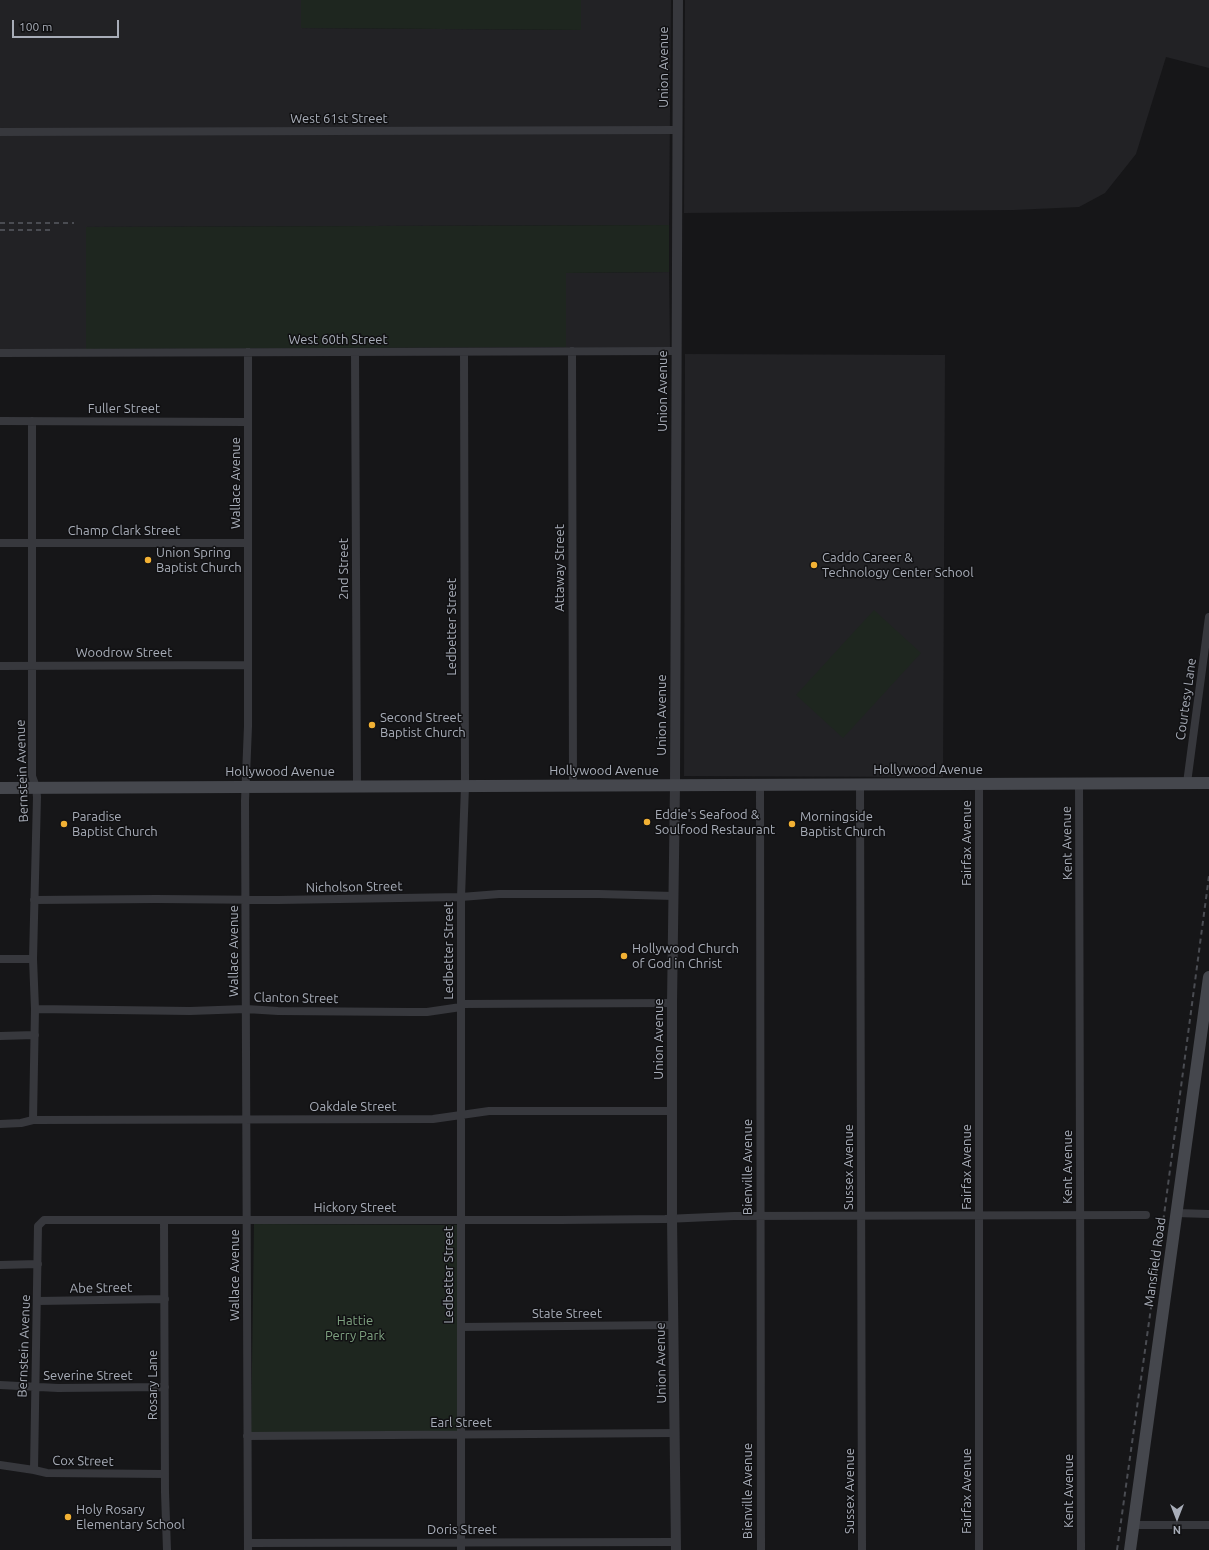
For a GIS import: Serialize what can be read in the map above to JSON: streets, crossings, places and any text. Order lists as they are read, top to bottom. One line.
{"streets":{"main road":["Hollywood Avenue","Mansfield Road"],"street":["Union Avenue","West 61st Street","West 60th Street","Fuller Street","Wallace Avenue","Champ Clark Street","Attaway Street","2nd Street","Ledbetter Street","Woodrow Street","Courtesy Lane","Bernstein Avenue","Fairfax Avenue","Kent Avenue","Nicholson Street","Clanton Street","Oakdale Street","Bienville Avenue","Sussex Avenue","Hickory Street","Abe Street","State Street","Severine Street","Rosary Lane","Earl Street","Cox Street","Doris Street"]},"crossings":[["Union Avenue","West 61st Street"],["Union Avenue","West 60th Street"],["Union Avenue","Hollywood Avenue"],["Union Avenue","Nicholson Street"],["Union Avenue","Clanton Street"],["Union Avenue","Oakdale Street"],["Union Avenue","Hickory Street"],["Union Avenue","State Street"],["Union Avenue","Earl Street"],["Union Avenue","Doris Street"],["West 60th Street","Wallace Avenue"],["West 60th Street","Attaway Street"],["West 60th Street","2nd Street"],["West 60th Street","Ledbetter Street"],["Fuller Street","Wallace Avenue"],["Fuller Street","Bernstein Avenue"],["Wallace Avenue","Champ Clark Street"],["Wallace Avenue","Woodrow Street"],["Wallace Avenue","Hollywood Avenue"],["Wallace Avenue","Nicholson Street"],["Wallace Avenue","Clanton Street"],["Wallace Avenue","Oakdale Street"],["Wallace Avenue","Hickory Street"],["Wallace Avenue","Earl Street"],["Wallace Avenue","Doris Street"],["Champ Clark Street","Bernstein Avenue"],["Attaway Street","Hollywood Avenue"],["2nd Street","Hollywood Avenue"],["Ledbetter Street","Hollywood Avenue"],["Ledbetter Street","Nicholson Street"],["Ledbetter Street","Clanton Street"],["Ledbetter Street","Oakdale Street"],["Ledbetter Street","Hickory Street"],["Ledbetter Street","State Street"],["Ledbetter Street","Earl Street"],["Ledbetter Street","Doris Street"],["Woodrow Street","Bernstein Avenue"],["Courtesy Lane","Hollywood Avenue"],["Hollywood Avenue","Bernstein Avenue"],["Hollywood Avenue","Fairfax Avenue"],["Hollywood Avenue","Kent Avenue"],["Hollywood Avenue","Bienville Avenue"],["Hollywood Avenue","Sussex Avenue"],["Bernstein Avenue","Nicholson Street"],["Bernstein Avenue","Clanton Street"],["Bernstein Avenue","Oakdale Street"],["Bernstein Avenue","Hickory Street"],["Bernstein Avenue","Abe Street"],["Bernstein Avenue","Severine Street"],["Bernstein Avenue","Cox Street"],["Fairfax Avenue","Hickory Street"],["Kent Avenue","Hickory Street"],["Bienville Avenue","Hickory Street"],["Sussex Avenue","Hickory Street"],["Hickory Street","Rosary Lane"],["Abe Street","Rosary Lane"],["Severine Street","Rosary Lane"],["Rosary Lane","Cox Street"]],"parks":["Hattie Perry Park"],"places":["Union Spring Baptist Church","Caddo Career & Technology Center School","Second Street Baptist Church","Eddie's Seafood & Soulfood Restaurant","Paradise Baptist Church","Morningside Baptist Church","Hollywood Church of God in Christ","Holy Rosary Elementary School"],"scale_bar":"100 m","north":"bottom"}
